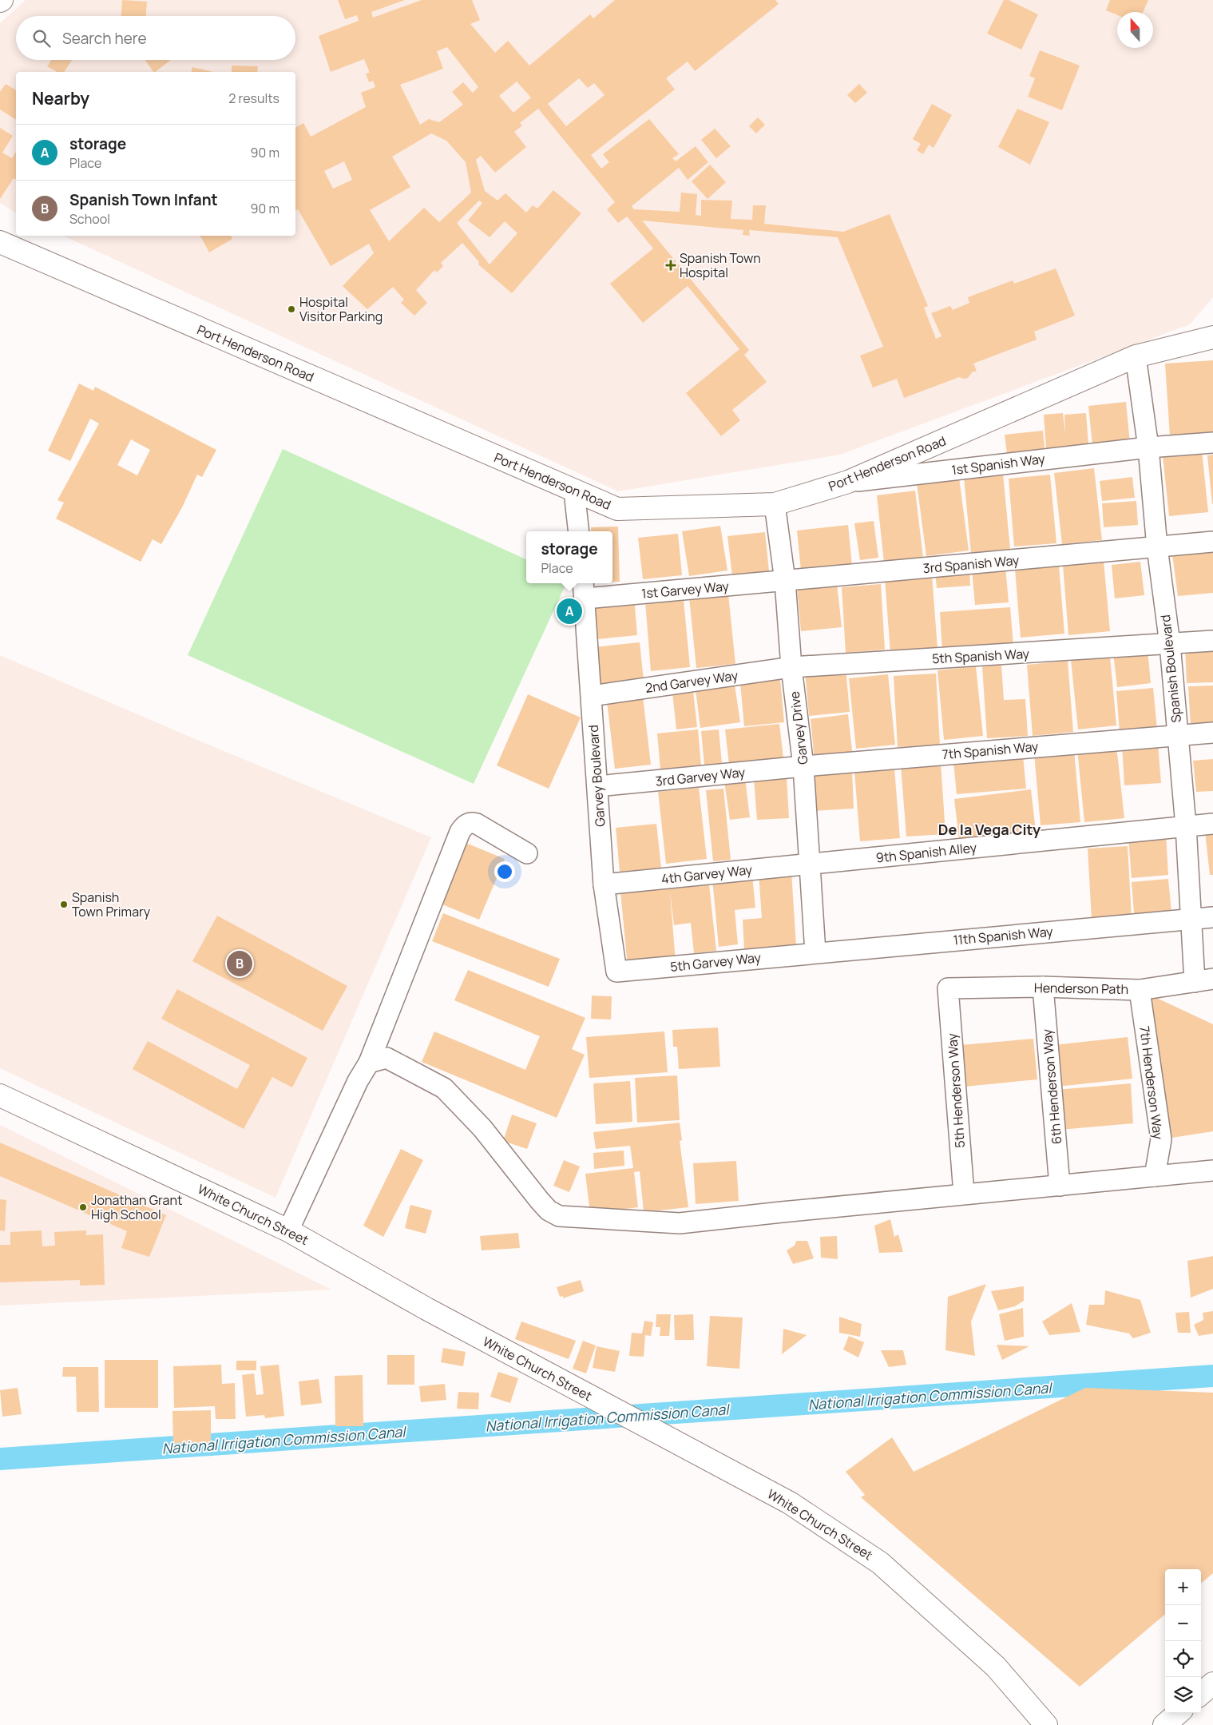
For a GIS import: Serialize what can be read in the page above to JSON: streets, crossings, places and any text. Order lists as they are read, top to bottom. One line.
{"streets":{"street":["Port Henderson Road","1st Spanish Way","3rd Spanish Way","1st Garvey Way","5th Spanish Way","Spanish Boulevard","2nd Garvey Way","Garvey Drive","7th Spanish Way","Garvey Boulevard","3rd Garvey Way","9th Spanish Alley","4th Garvey Way","11th Spanish Way","5th Garvey Way","Henderson Path","7th Henderson Way","6th Henderson Way","5th Henderson Way","White Church Street"]},"crossings":[["Port Henderson Road","1st Spanish Way"],["Port Henderson Road","Spanish Boulevard"],["Port Henderson Road","Garvey Drive"],["1st Spanish Way","Spanish Boulevard"],["3rd Spanish Way","1st Garvey Way"],["3rd Spanish Way","Spanish Boulevard"],["3rd Spanish Way","Garvey Drive"],["1st Garvey Way","Garvey Drive"],["1st Garvey Way","Garvey Boulevard"],["5th Spanish Way","Spanish Boulevard"],["5th Spanish Way","2nd Garvey Way"],["5th Spanish Way","Garvey Drive"],["Spanish Boulevard","7th Spanish Way"],["Spanish Boulevard","9th Spanish Alley"],["Spanish Boulevard","11th Spanish Way"],["Spanish Boulevard","Henderson Path"],["2nd Garvey Way","Garvey Drive"],["2nd Garvey Way","Garvey Boulevard"],["Garvey Drive","7th Spanish Way"],["Garvey Drive","3rd Garvey Way"],["Garvey Drive","9th Spanish Alley"],["Garvey Drive","4th Garvey Way"],["Garvey Drive","11th Spanish Way"],["Garvey Drive","5th Garvey Way"],["7th Spanish Way","3rd Garvey Way"],["Garvey Boulevard","3rd Garvey Way"],["Garvey Boulevard","4th Garvey Way"],["Garvey Boulevard","5th Garvey Way"],["9th Spanish Alley","4th Garvey Way"],["11th Spanish Way","5th Garvey Way"],["Henderson Path","7th Henderson Way"],["Henderson Path","6th Henderson Way"],["Henderson Path","5th Henderson Way"]],"districts":["De la Vega City"],"water":["National Irrigation Commission Canal"],"places":{"health":["Spanish Town Hospital"],"other":["Hospital Visitor Parking","Spanish Town Primary","Jonathan Grant High School"]},"north":"top","page":{"search":"Search here","heading":["Nearby","2 results"],"list":[{"mark":"A","name":"storage","note":"Place","value":"90 m"},{"mark":"B","name":"Spanish Town Infant","note":"School","value":"90 m"}],"popup":["storage","Place"],"pins":["A","B"],"map_buttons":["+","−"]}}
